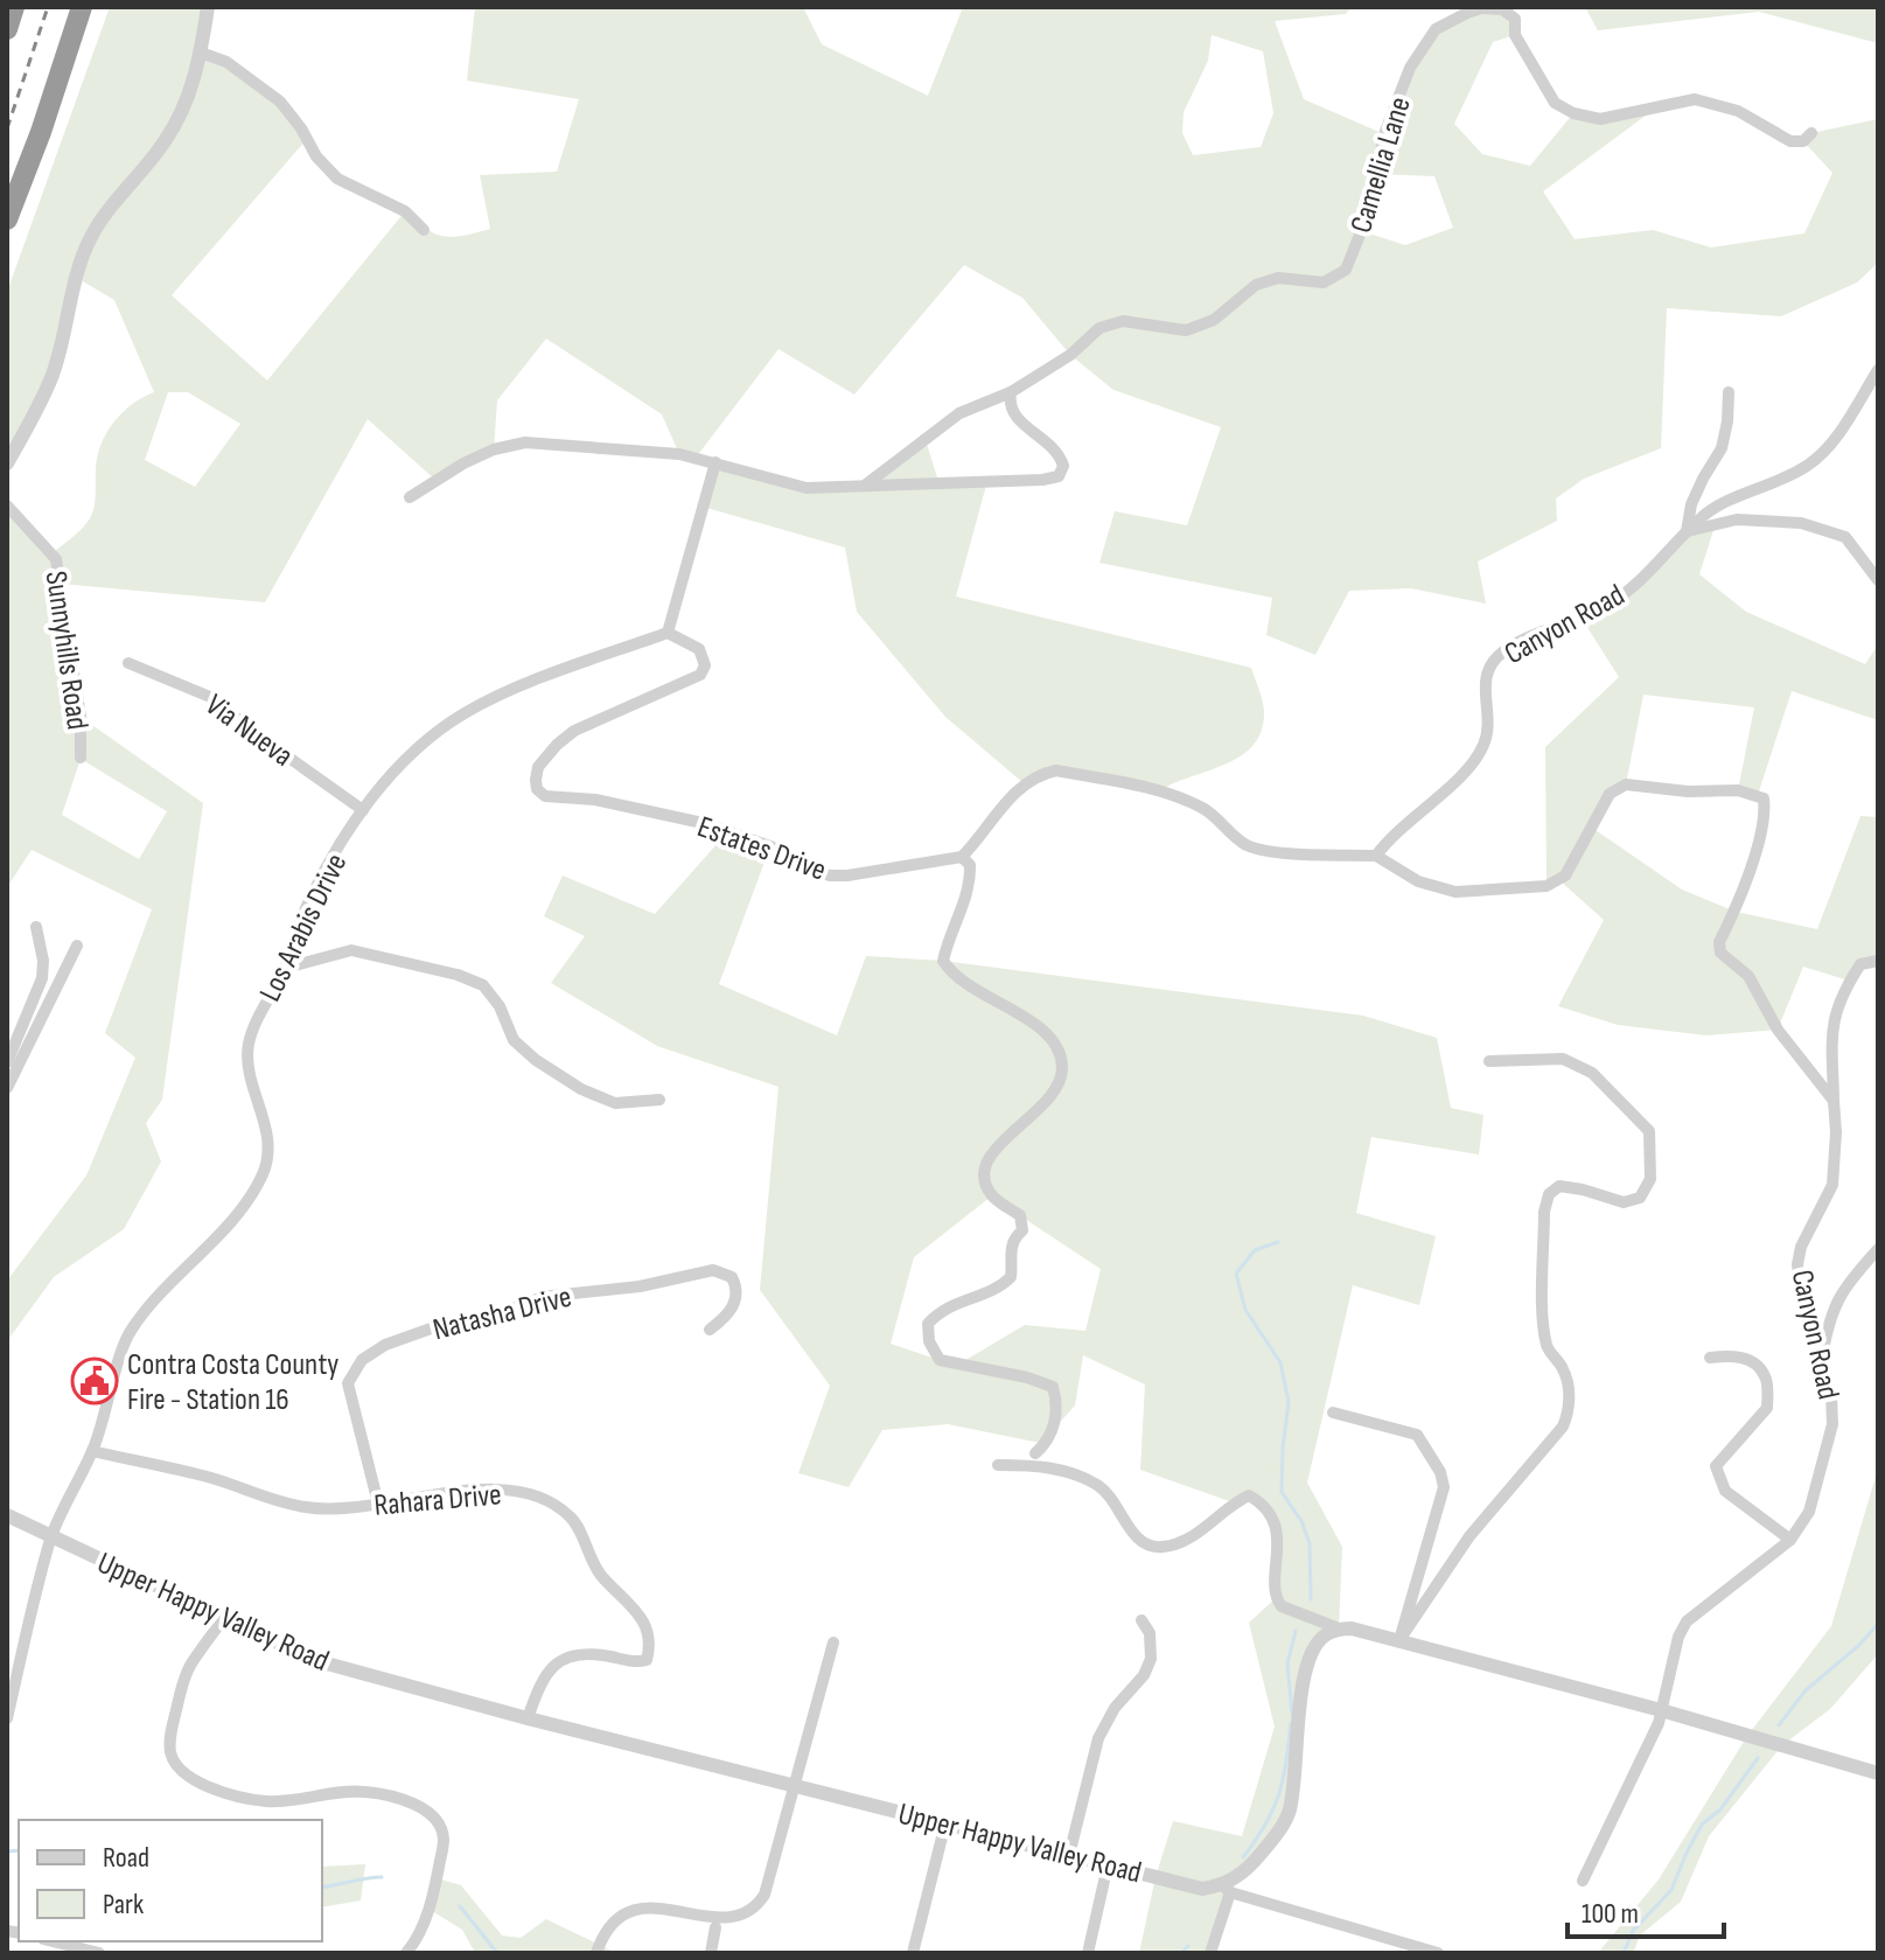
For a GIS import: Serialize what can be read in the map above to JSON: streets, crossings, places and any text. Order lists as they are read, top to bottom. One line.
{"streets":{"street":["Camellia Lane","Canyon Road","Sunnyhills Road","Via Nueva","Estates Drive","Los Arabis Drive","Natasha Drive","Rahara Drive","Upper Happy Valley Road"]},"crossings":[["Via Nueva","Los Arabis Drive"],["Estates Drive","Los Arabis Drive"],["Los Arabis Drive","Rahara Drive"],["Los Arabis Drive","Upper Happy Valley Road"],["Natasha Drive","Rahara Drive"],["Rahara Drive","Upper Happy Valley Road"]],"places":{"public building":["Contra Costa County Fire - Station 16"]},"legend":["Road","Park"],"scale_bar":"100 m"}
